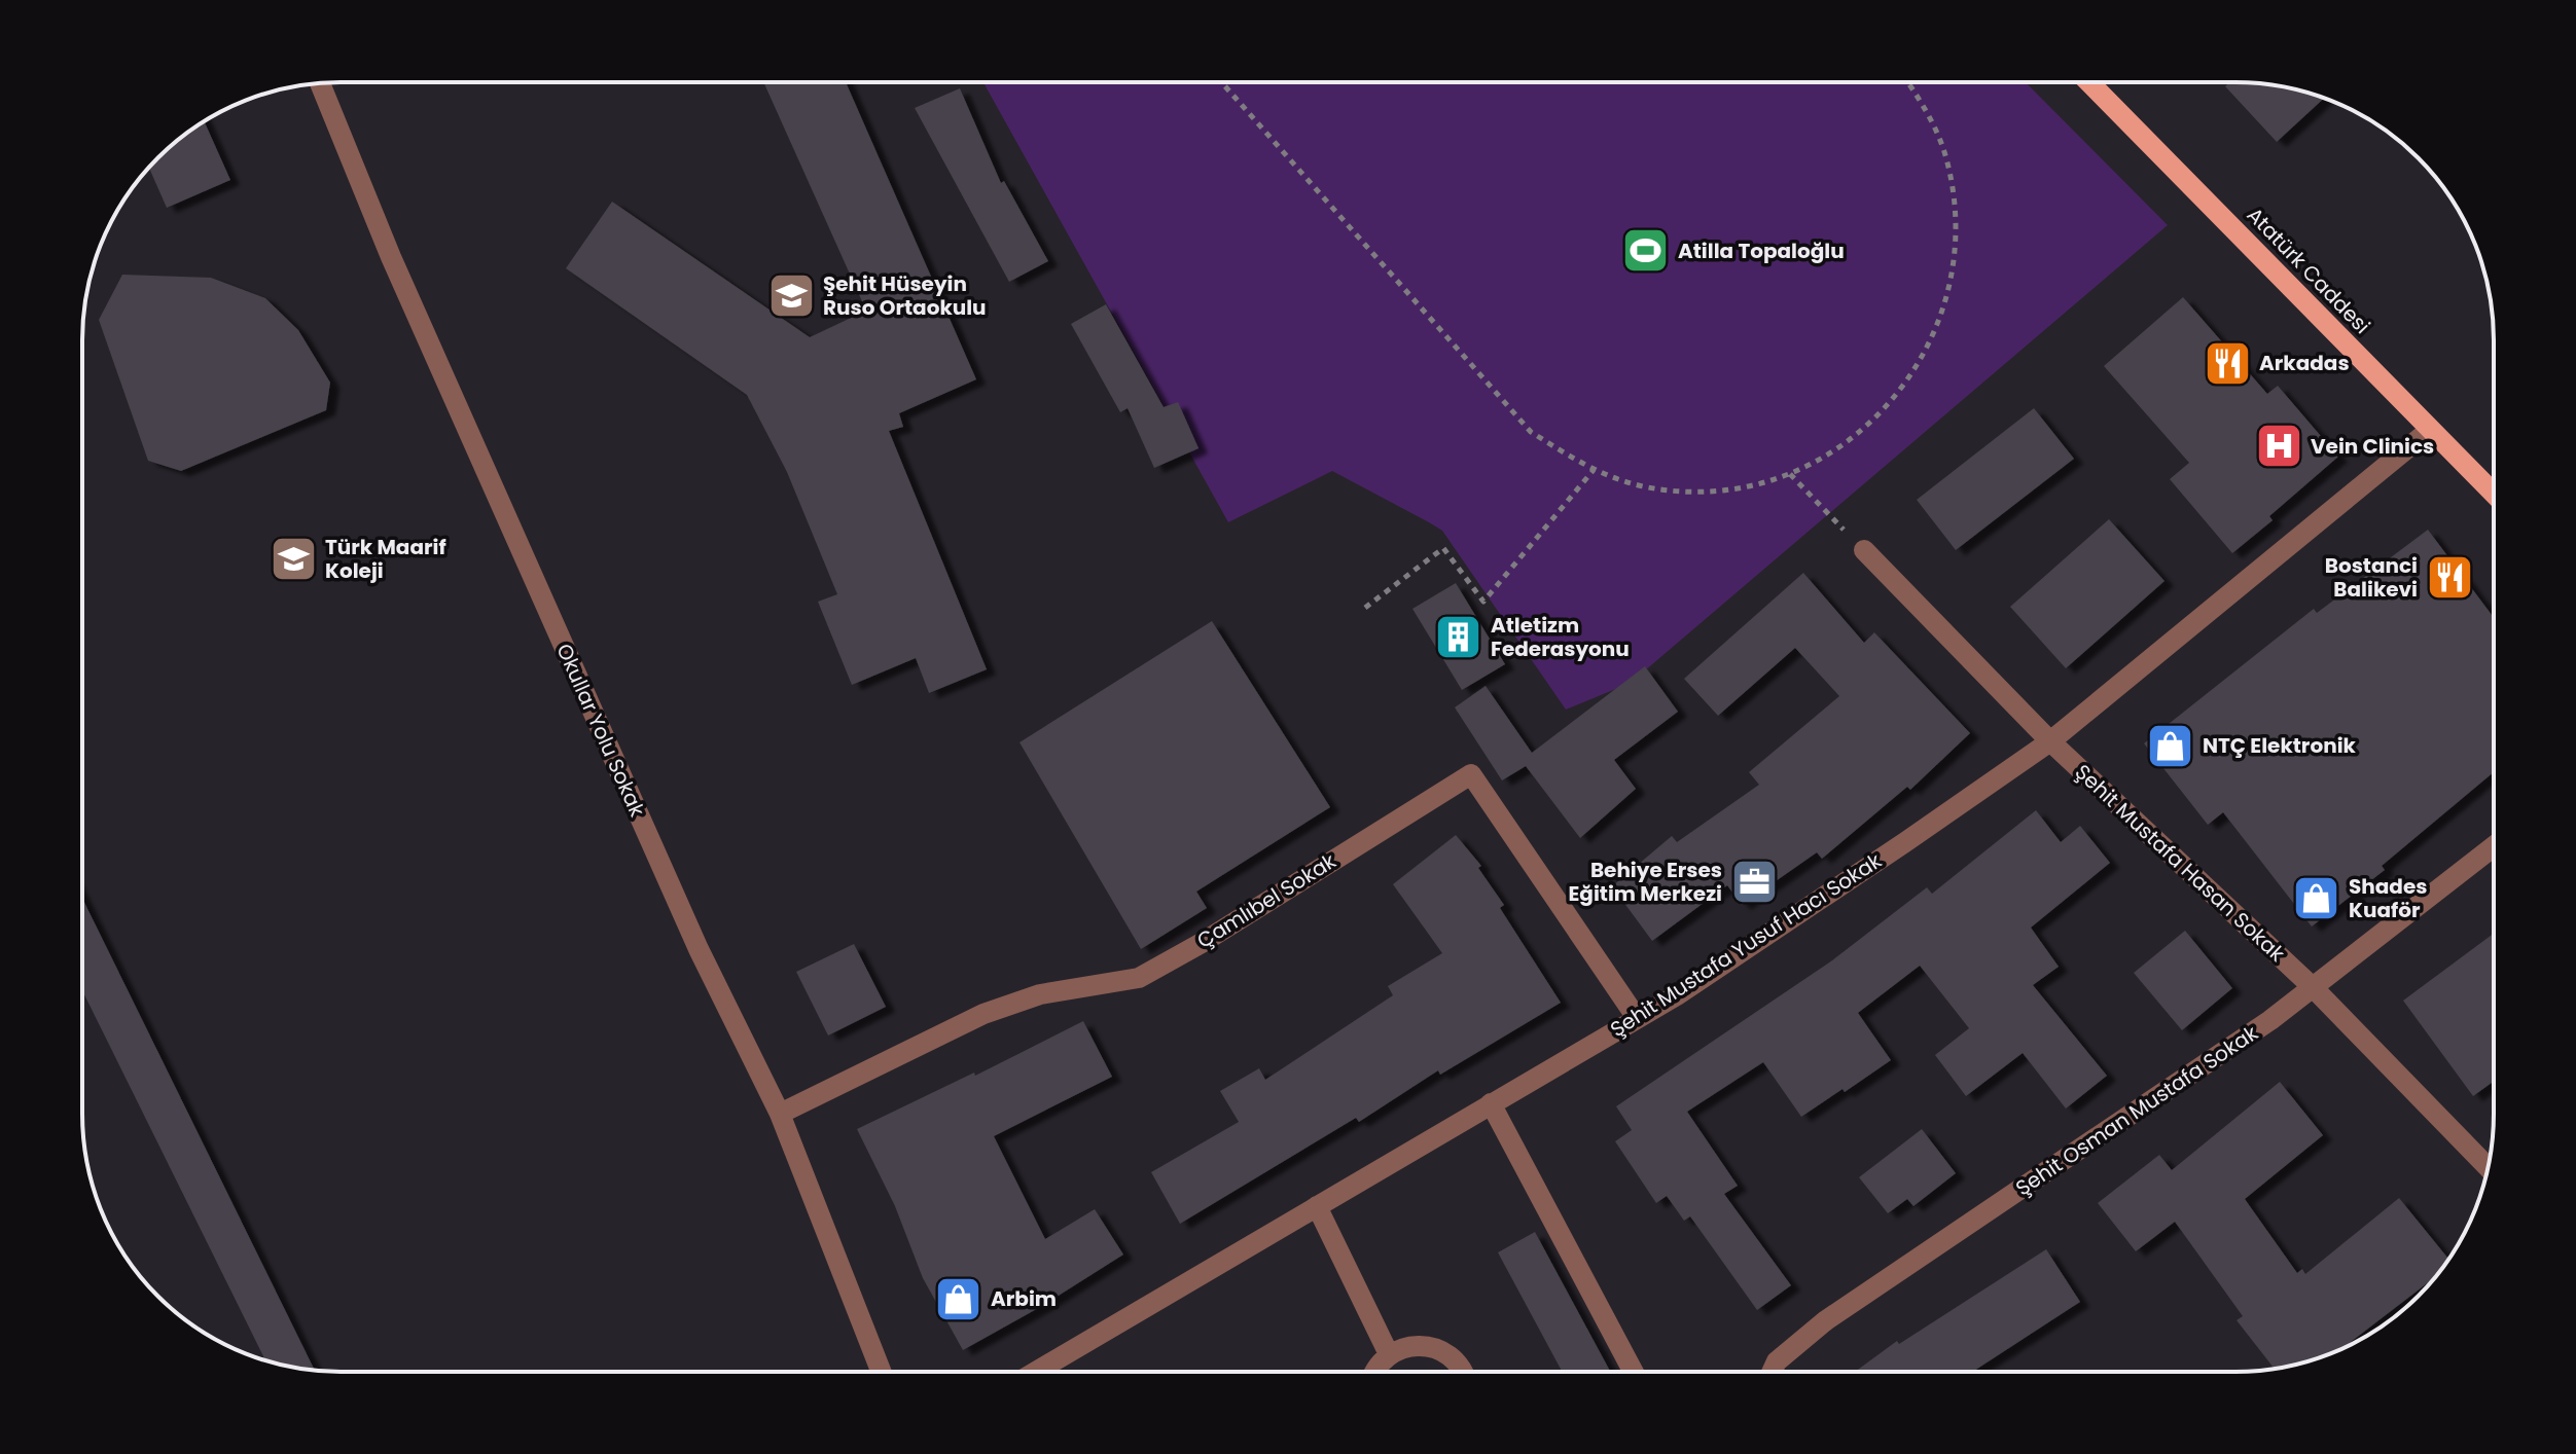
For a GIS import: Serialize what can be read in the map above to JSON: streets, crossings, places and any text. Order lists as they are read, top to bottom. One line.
{"streets":{"main road":["Atatürk Caddesi"],"street":["Okullar Yolu Sokak","Şehit Mustafa Hasan Sokak","Çamlıbel Sokak","Şehit Mustafa Yusuf Hacı Sokak","Şehit Osman Mustafa Sokak"]},"crossings":[["Atatürk Caddesi","Şehit Mustafa Yusuf Hacı Sokak"],["Okullar Yolu Sokak","Çamlıbel Sokak"],["Şehit Mustafa Hasan Sokak","Şehit Mustafa Yusuf Hacı Sokak"],["Şehit Mustafa Hasan Sokak","Şehit Osman Mustafa Sokak"],["Çamlıbel Sokak","Şehit Mustafa Yusuf Hacı Sokak"]],"places":{"sports":["Atilla Topaloğlu"],"school or university":["Şehit Hüseyin Ruso Ortaokulu","Türk Maarif Koleji"],"restaurant":["Arkadas","Bostanci Balikevi"],"hospital":["Vein Clinics"],"building":["Atletizm Federasyonu"],"shop":["NTÇ Elektronik","Shades Kuaför","Arbim"],"office":["Behiye Erses Eğitim Merkezi"]}}
